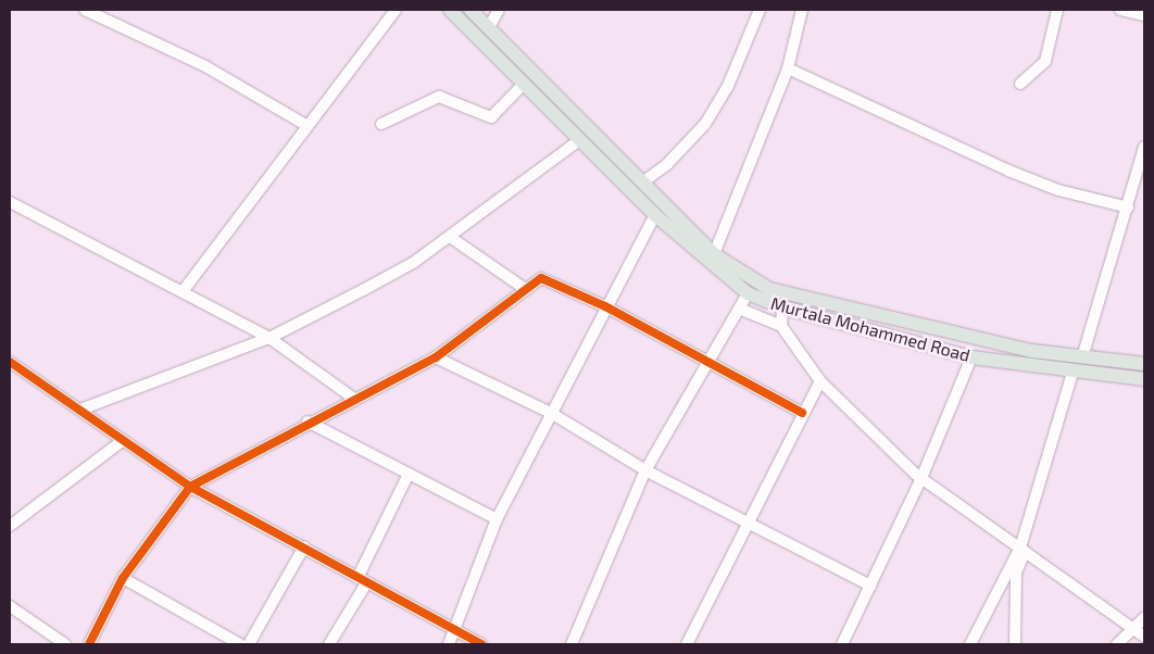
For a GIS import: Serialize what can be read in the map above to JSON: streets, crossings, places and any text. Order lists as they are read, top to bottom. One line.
{"streets":{"main road":["Murtala Mohammed Road"]}}
